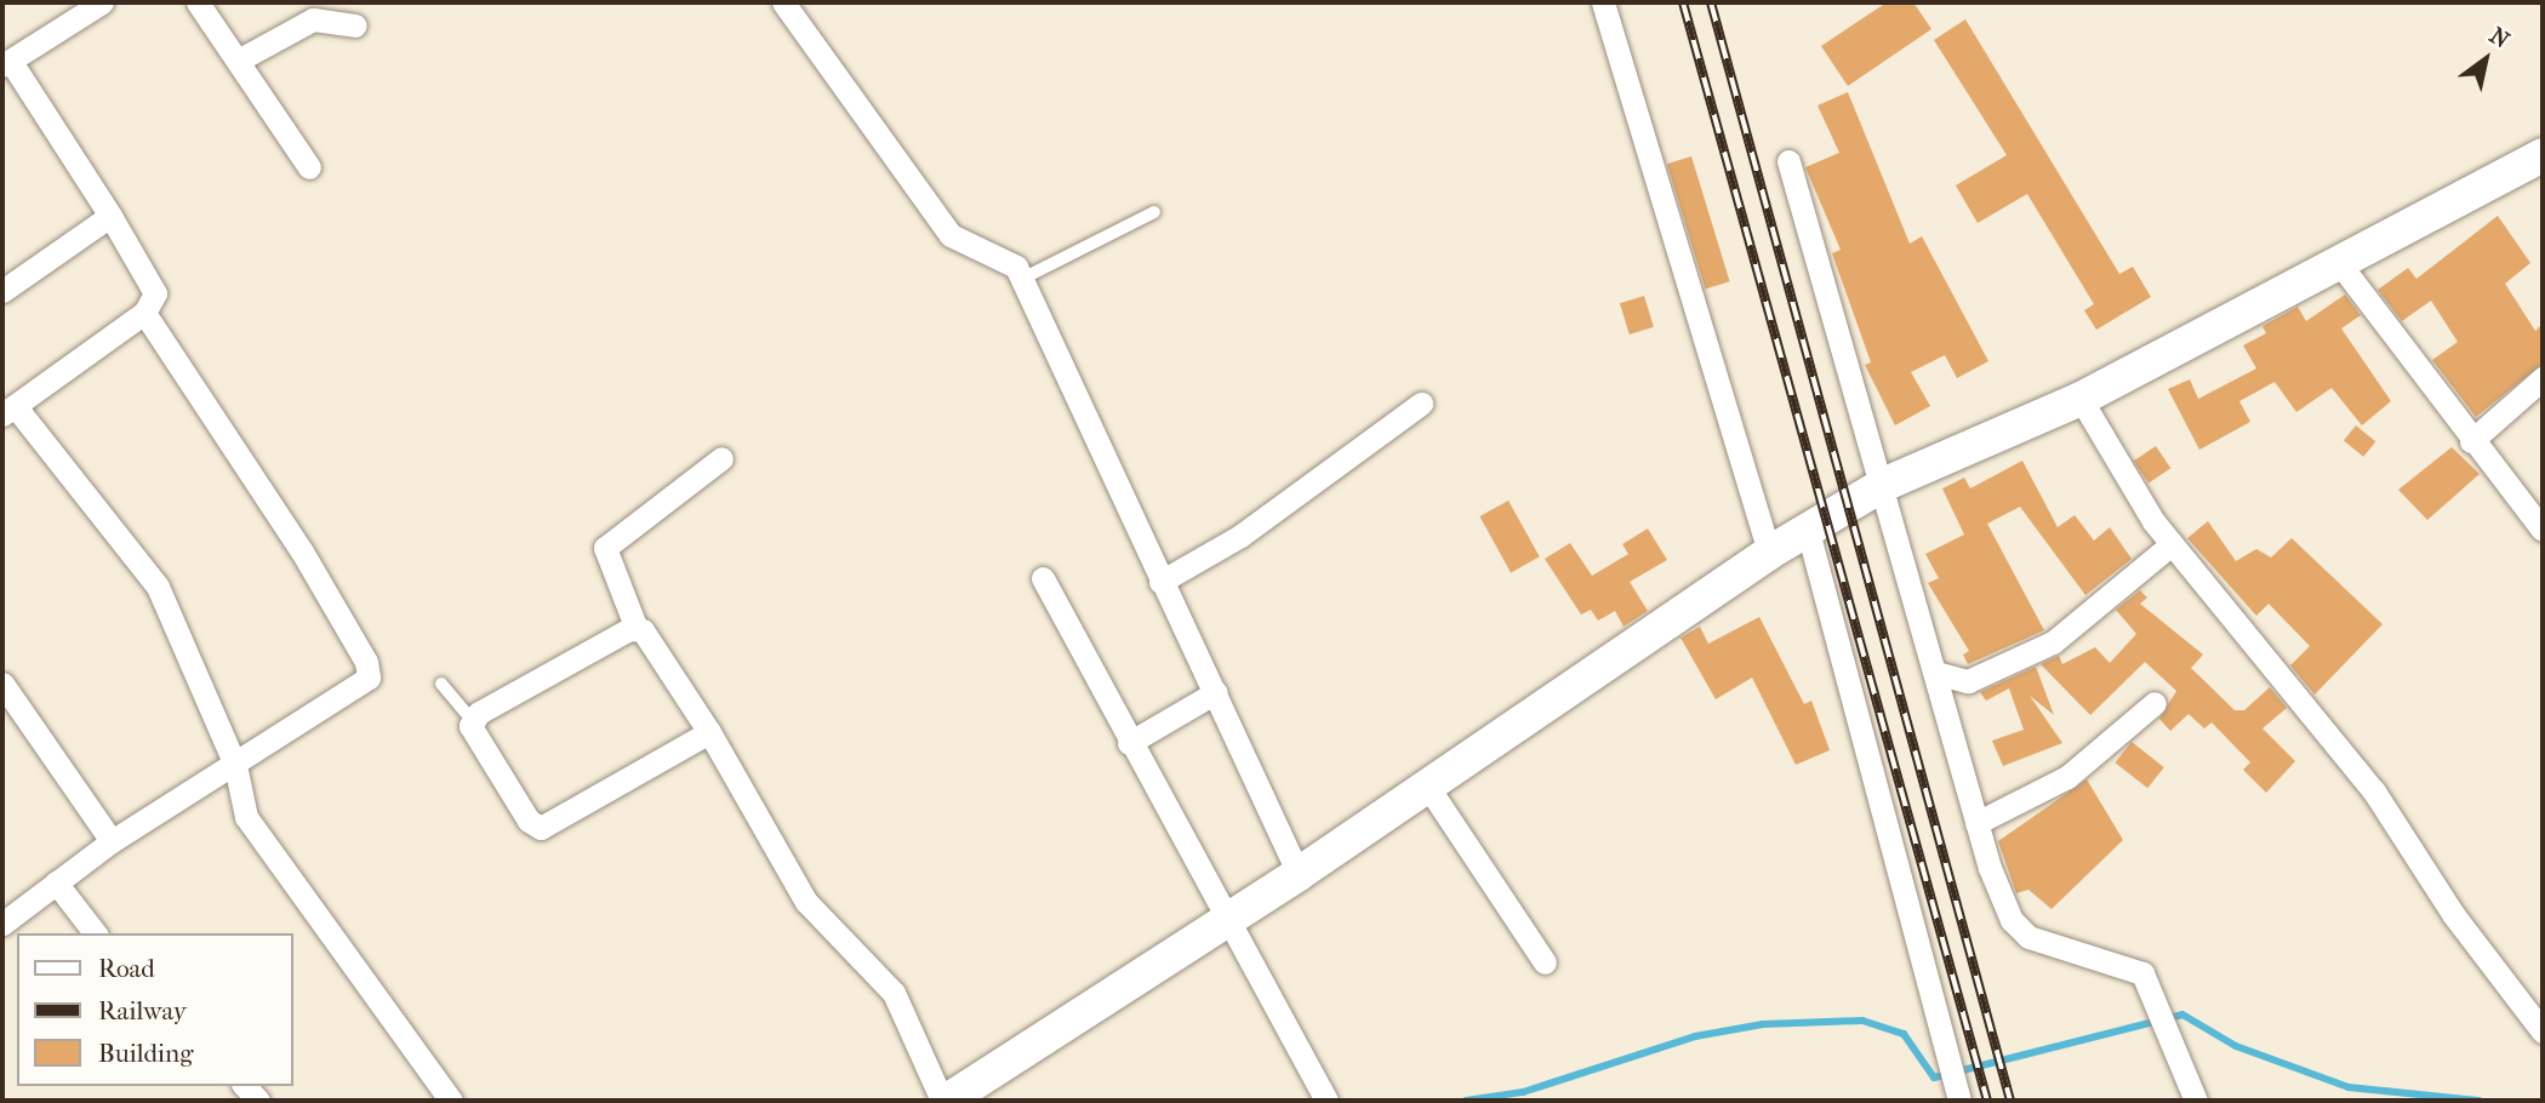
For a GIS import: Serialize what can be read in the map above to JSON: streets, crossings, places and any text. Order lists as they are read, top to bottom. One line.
{"legend":["Road","Railway","Building"],"north":"top right"}
